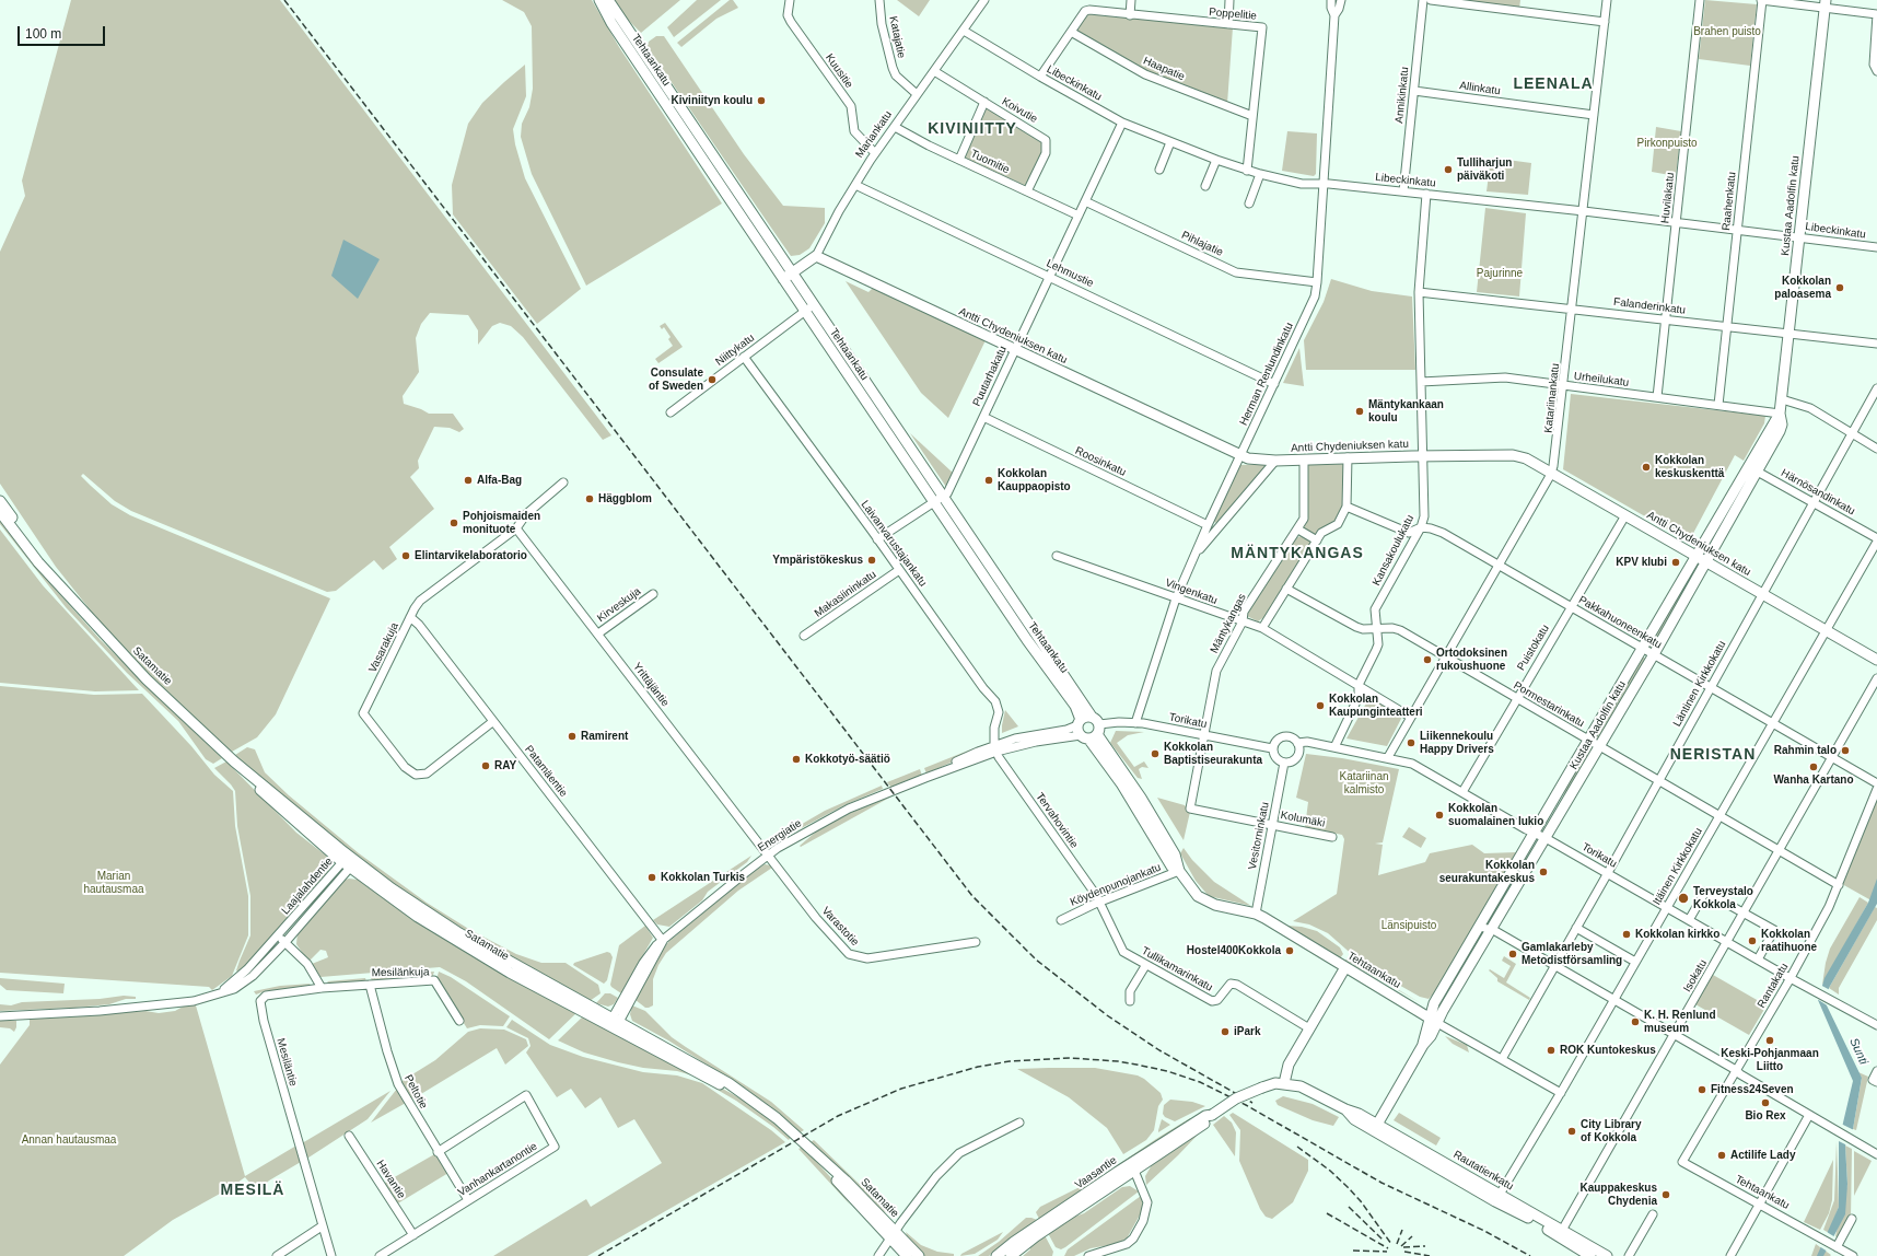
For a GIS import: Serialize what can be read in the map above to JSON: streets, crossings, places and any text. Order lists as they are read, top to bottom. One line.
{"streets":{"main road":["Tehtaankatu","Mariankatu","Kustaa Aadolfin katu","Antti Chydeniuksen katu","Satamatie","Rautatienkatu","Vaasantie"],"street":["Poppelitie","Katajatie","Haapatie","Kuusitie","Libeckinkatu","Allinkatu","Annikinkatu","Koivutie","Tuomitie","Huvilakatu","Raahenkatu","Pihlajatie","Lehmustie","Falanderinkatu","Niittykatu","Herman Renlundinkatu","Puutarhakatu","Urheilukatu","Katariinankatu","Roosinkatu","Härnösandinkatu","Laivanvarustajankatu","Kansakoulukatu","Vingenkatu","Makasiininkatu","Kirveskuja","Pakkahuoneenkatu","Mäntykangas","Vasarakuja","Puistokatu","Läntinen Kirkkokatu","Yrittäjäntie","Pormestarinkatu","Torikatu","Patamäentie","Kolumäki","Tervahovintie","Energiatie","Vesitorninkatu","Itäinen Kirkkokatu","Köydenpunojankatu","Laajalahdentie","Varastotie","Tullikamarinkatu","Mesilänkuja","Isokatu","Rantakatu","Mesiläntie","Peltotie","Vanhankartanontie","Havantie"]},"crossings":[["Poppelitie","Haapatie"],["Poppelitie","Libeckinkatu"],["Katajatie","Mariankatu"],["Tehtaankatu","Mariankatu"],["Tehtaankatu","Kustaa Aadolfin katu"],["Tehtaankatu","Niittykatu"],["Tehtaankatu","Puutarhakatu"],["Tehtaankatu","Läntinen Kirkkokatu"],["Tehtaankatu","Torikatu"],["Tehtaankatu","Energiatie"],["Tehtaankatu","Vesitorninkatu"],["Tehtaankatu","Itäinen Kirkkokatu"],["Tehtaankatu","Köydenpunojankatu"],["Tehtaankatu","Rantakatu"],["Kuusitie","Mariankatu"],["Libeckinkatu","Annikinkatu"],["Libeckinkatu","Mariankatu"],["Libeckinkatu","Huvilakatu"],["Libeckinkatu","Raahenkatu"],["Libeckinkatu","Kustaa Aadolfin katu"],["Libeckinkatu","Herman Renlundinkatu"],["Libeckinkatu","Puutarhakatu"],["Libeckinkatu","Katariinankatu"],["Libeckinkatu","Kansakoulukatu"],["Allinkatu","Annikinkatu"],["Allinkatu","Katariinankatu"],["Koivutie","Mariankatu"],["Koivutie","Tuomitie"],["Mariankatu","Tuomitie"],["Mariankatu","Lehmustie"],["Mariankatu","Antti Chydeniuksen katu"],["Tuomitie","Puutarhakatu"],["Huvilakatu","Falanderinkatu"],["Huvilakatu","Urheilukatu"],["Raahenkatu","Falanderinkatu"],["Raahenkatu","Urheilukatu"],["Kustaa Aadolfin katu","Falanderinkatu"],["Kustaa Aadolfin katu","Antti Chydeniuksen katu"],["Kustaa Aadolfin katu","Urheilukatu"],["Kustaa Aadolfin katu","Härnösandinkatu"],["Kustaa Aadolfin katu","Pakkahuoneenkatu"],["Kustaa Aadolfin katu","Pormestarinkatu"],["Kustaa Aadolfin katu","Torikatu"],["Kustaa Aadolfin katu","Rautatienkatu"],["Pihlajatie","Herman Renlundinkatu"],["Pihlajatie","Puutarhakatu"],["Lehmustie","Herman Renlundinkatu"],["Lehmustie","Puutarhakatu"],["Falanderinkatu","Katariinankatu"],["Falanderinkatu","Kansakoulukatu"],["Antti Chydeniuksen katu","Herman Renlundinkatu"],["Antti Chydeniuksen katu","Puutarhakatu"],["Antti Chydeniuksen katu","Katariinankatu"],["Antti Chydeniuksen katu","Kansakoulukatu"],["Antti Chydeniuksen katu","Mäntykangas"],["Antti Chydeniuksen katu","Puistokatu"],["Antti Chydeniuksen katu","Läntinen Kirkkokatu"],["Antti Chydeniuksen katu","Itäinen Kirkkokatu"],["Niittykatu","Laivanvarustajankatu"],["Herman Renlundinkatu","Roosinkatu"],["Herman Renlundinkatu","Vingenkatu"],["Herman Renlundinkatu","Torikatu"],["Puutarhakatu","Roosinkatu"],["Urheilukatu","Katariinankatu"],["Urheilukatu","Kansakoulukatu"],["Katariinankatu","Vingenkatu"],["Katariinankatu","Pakkahuoneenkatu"],["Katariinankatu","Pormestarinkatu"],["Katariinankatu","Torikatu"],["Härnösandinkatu","Läntinen Kirkkokatu"],["Härnösandinkatu","Itäinen Kirkkokatu"],["Laivanvarustajankatu","Makasiininkatu"],["Laivanvarustajankatu","Tervahovintie"],["Laivanvarustajankatu","Energiatie"],["Kansakoulukatu","Vingenkatu"],["Kansakoulukatu","Pakkahuoneenkatu"],["Kansakoulukatu","Pormestarinkatu"],["Kansakoulukatu","Torikatu"],["Vingenkatu","Mäntykangas"],["Kirveskuja","Yrittäjäntie"],["Pakkahuoneenkatu","Puistokatu"],["Pakkahuoneenkatu","Läntinen Kirkkokatu"],["Pakkahuoneenkatu","Itäinen Kirkkokatu"],["Pakkahuoneenkatu","Isokatu"],["Mäntykangas","Torikatu"],["Mäntykangas","Kolumäki"],["Vasarakuja","Yrittäjäntie"],["Vasarakuja","Patamäentie"],["Puistokatu","Pormestarinkatu"],["Puistokatu","Torikatu"],["Satamatie","Energiatie"],["Satamatie","Laajalahdentie"],["Läntinen Kirkkokatu","Pormestarinkatu"],["Läntinen Kirkkokatu","Torikatu"],["Yrittäjäntie","Energiatie"],["Yrittäjäntie","Varastotie"],["Pormestarinkatu","Itäinen Kirkkokatu"],["Pormestarinkatu","Isokatu"],["Pormestarinkatu","Rantakatu"],["Torikatu","Energiatie"],["Torikatu","Vesitorninkatu"],["Torikatu","Itäinen Kirkkokatu"],["Torikatu","Isokatu"],["Torikatu","Rantakatu"],["Patamäentie","Energiatie"],["Kolumäki","Vesitorninkatu"],["Tervahovintie","Energiatie"],["Tervahovintie","Köydenpunojankatu"],["Tervahovintie","Tullikamarinkatu"],["Energiatie","Varastotie"],["Itäinen Kirkkokatu","Rautatienkatu"],["Köydenpunojankatu","Tullikamarinkatu"],["Mesilänkuja","Mesiläntie"],["Mesilänkuja","Peltotie"],["Isokatu","Rautatienkatu"],["Peltotie","Vanhankartanontie"],["Vanhankartanontie","Havantie"],["Rautatienkatu","Vaasantie"]],"districts":["LEENALA","KIVINIITTY","MÄNTYKANGAS","NERISTAN","MESILÄ"],"water":["Sunti"],"parks":["Brahen puisto","Pirkonpuisto","Pajurinne","Katariinan kalmisto","Marian hautausmaa","Länsipuisto","Annan hautausmaa"],"places":["Kiviniityn koulu","Tulliharjun päiväkoti","Kokkolan paloasema","Consulate of Sweden","Mäntykankaan koulu","Kokkolan keskuskenttä","Alfa-Bag","Kokkolan Kauppaopisto","Häggblom","Pohjoismaiden monituote","Elintarvikelaboratorio","Ympäristökeskus","KPV klubi","Ortodoksinen rukoushuone","Kokkolan Kaupunginteatteri","Ramirent","Liikennekoulu Happy Drivers","Rahmin talo","Kokkolan Baptistiseurakunta","Kokkotyö-säätiö","RAY","Wanha Kartano","Kokkolan suomalainen lukio","Kokkolan seurakuntakeskus","Kokkolan Turkis","Terveystalo Kokkola","Kokkolan kirkko","Kokkolan raatihuone","Hostel400Kokkola","Gamlakarleby Metodistförsamling","K. H. Renlund museum","iPark","Keski-Pohjanmaan Liitto","ROK Kuntokeskus","Fitness24Seven","Bio Rex","City Library of Kokkola","Actilife Lady","Kauppakeskus Chydenia"],"scale_bar":"100 m"}
